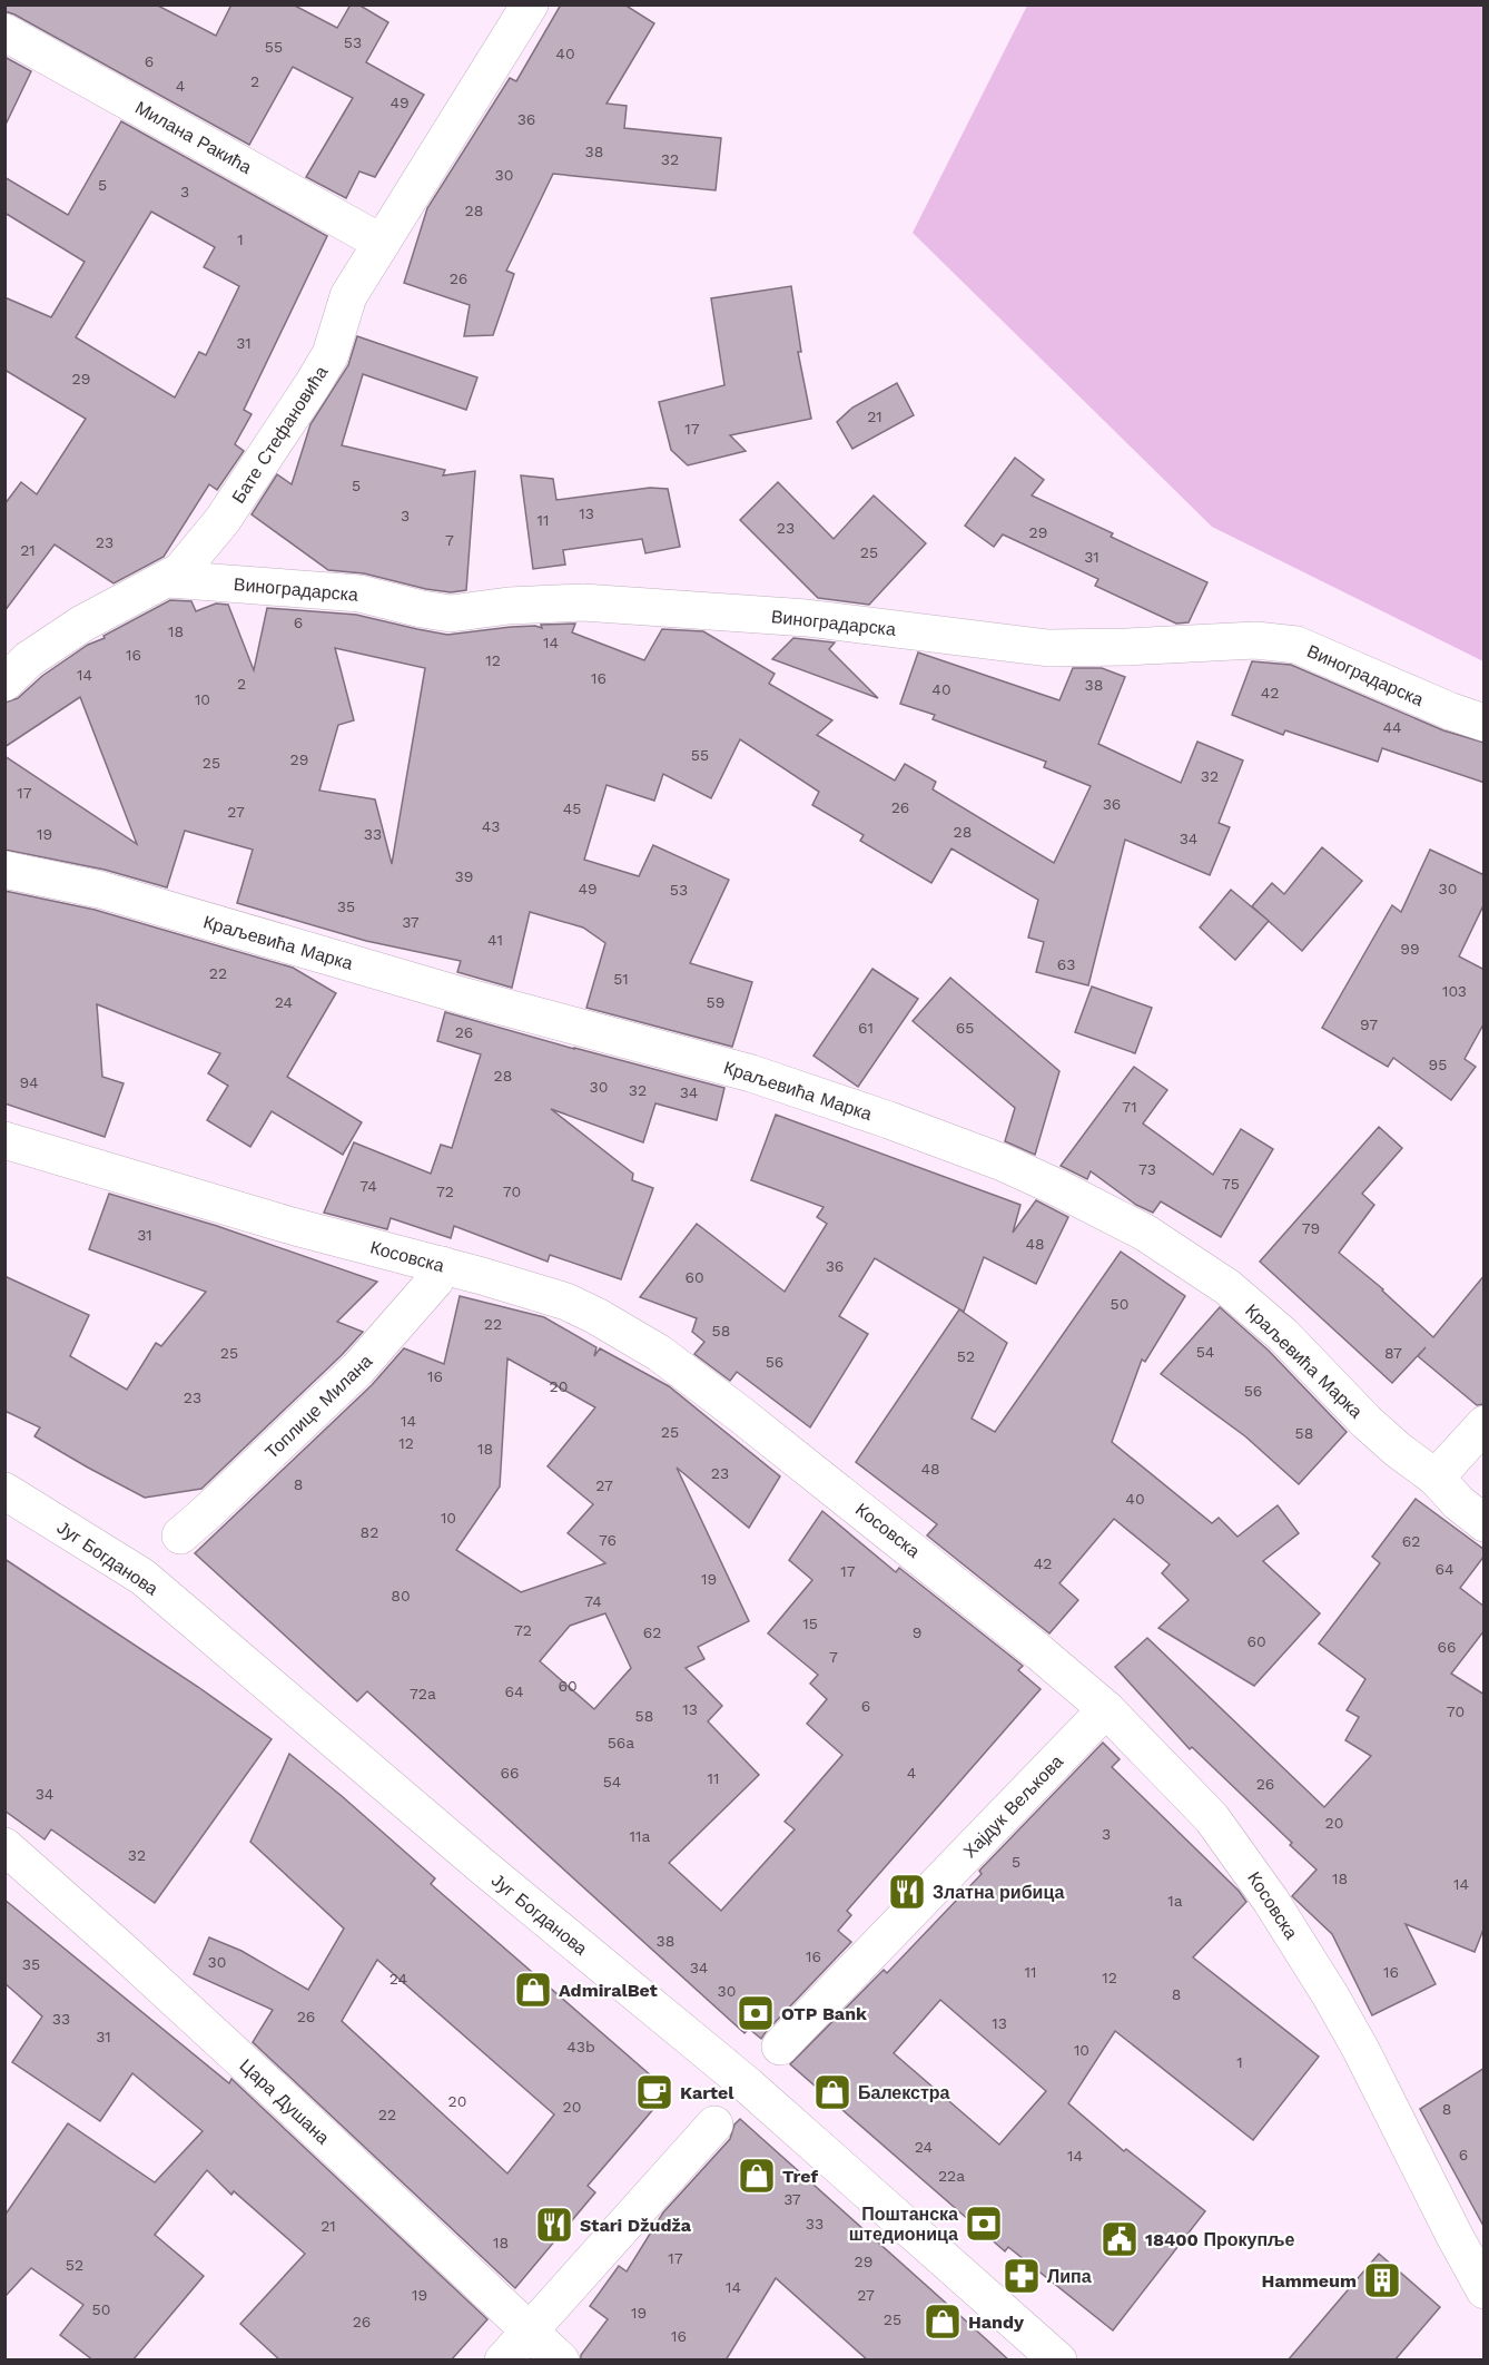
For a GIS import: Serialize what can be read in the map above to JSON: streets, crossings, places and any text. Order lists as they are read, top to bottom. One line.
{"streets":{"street":["Милана Ракића","Бате Стефановића","Виноградарска","Краљевића Марка","Косовска","Топлице Милана","Југ Богданова","Хајдук Вељкова","Цара Душана"]},"crossings":[["Милана Ракића","Бате Стефановића"],["Бате Стефановића","Виноградарска"],["Косовска","Топлице Милана"],["Косовска","Хајдук Вељкова"]],"places":{"restaurant":["Златна рибица","Stari Džudža"],"shop":["AdmiralBet","Балекстра","Tref","Handy"],"bank":["OTP Bank","Поштанска штедионица"],"cafe":["Kartel"],"public building":["18400 Прокупље"],"pharmacy":["Липа"],"building":["Hammeum"]},"house_numbers":["53","55","40","6","2","4","49","36","38","32","30","5","3","28","1","26","31","29","21","17","5","13","3","11","23","29","7","23","21","25","31","6","18","14","16","12","14","16","2","38","40","42","10","44","55","29","25","32","17","36","26","45","27","43","28","19","33","34","39","49","30","53","35","37","41","99","63","22","51","103","24","59","97","61","65","26","95","28","94","30","32","34","71","73","75","74","72","70","79","31","48","36","60","50","22","58","54","25","87","52","56","16","20","56","23","14","25","58","12","18","48","23","8","27","40","10","82","76","62","42","64","17","19","80","74","15","72","62","9","60","66","7","60","64","72a","6","13","70","58","56a","66","4","11","54","26","34","20","3","11a","32","5","18","14","1a","38","16","30","35","34","11","16","12","24","30","8","26","33","13","31","43b","10","1","20","20","8","22","24","6","14","22a","37","33","21","18","17","29","52","14","19","27","50","19","25","26","16"]}
